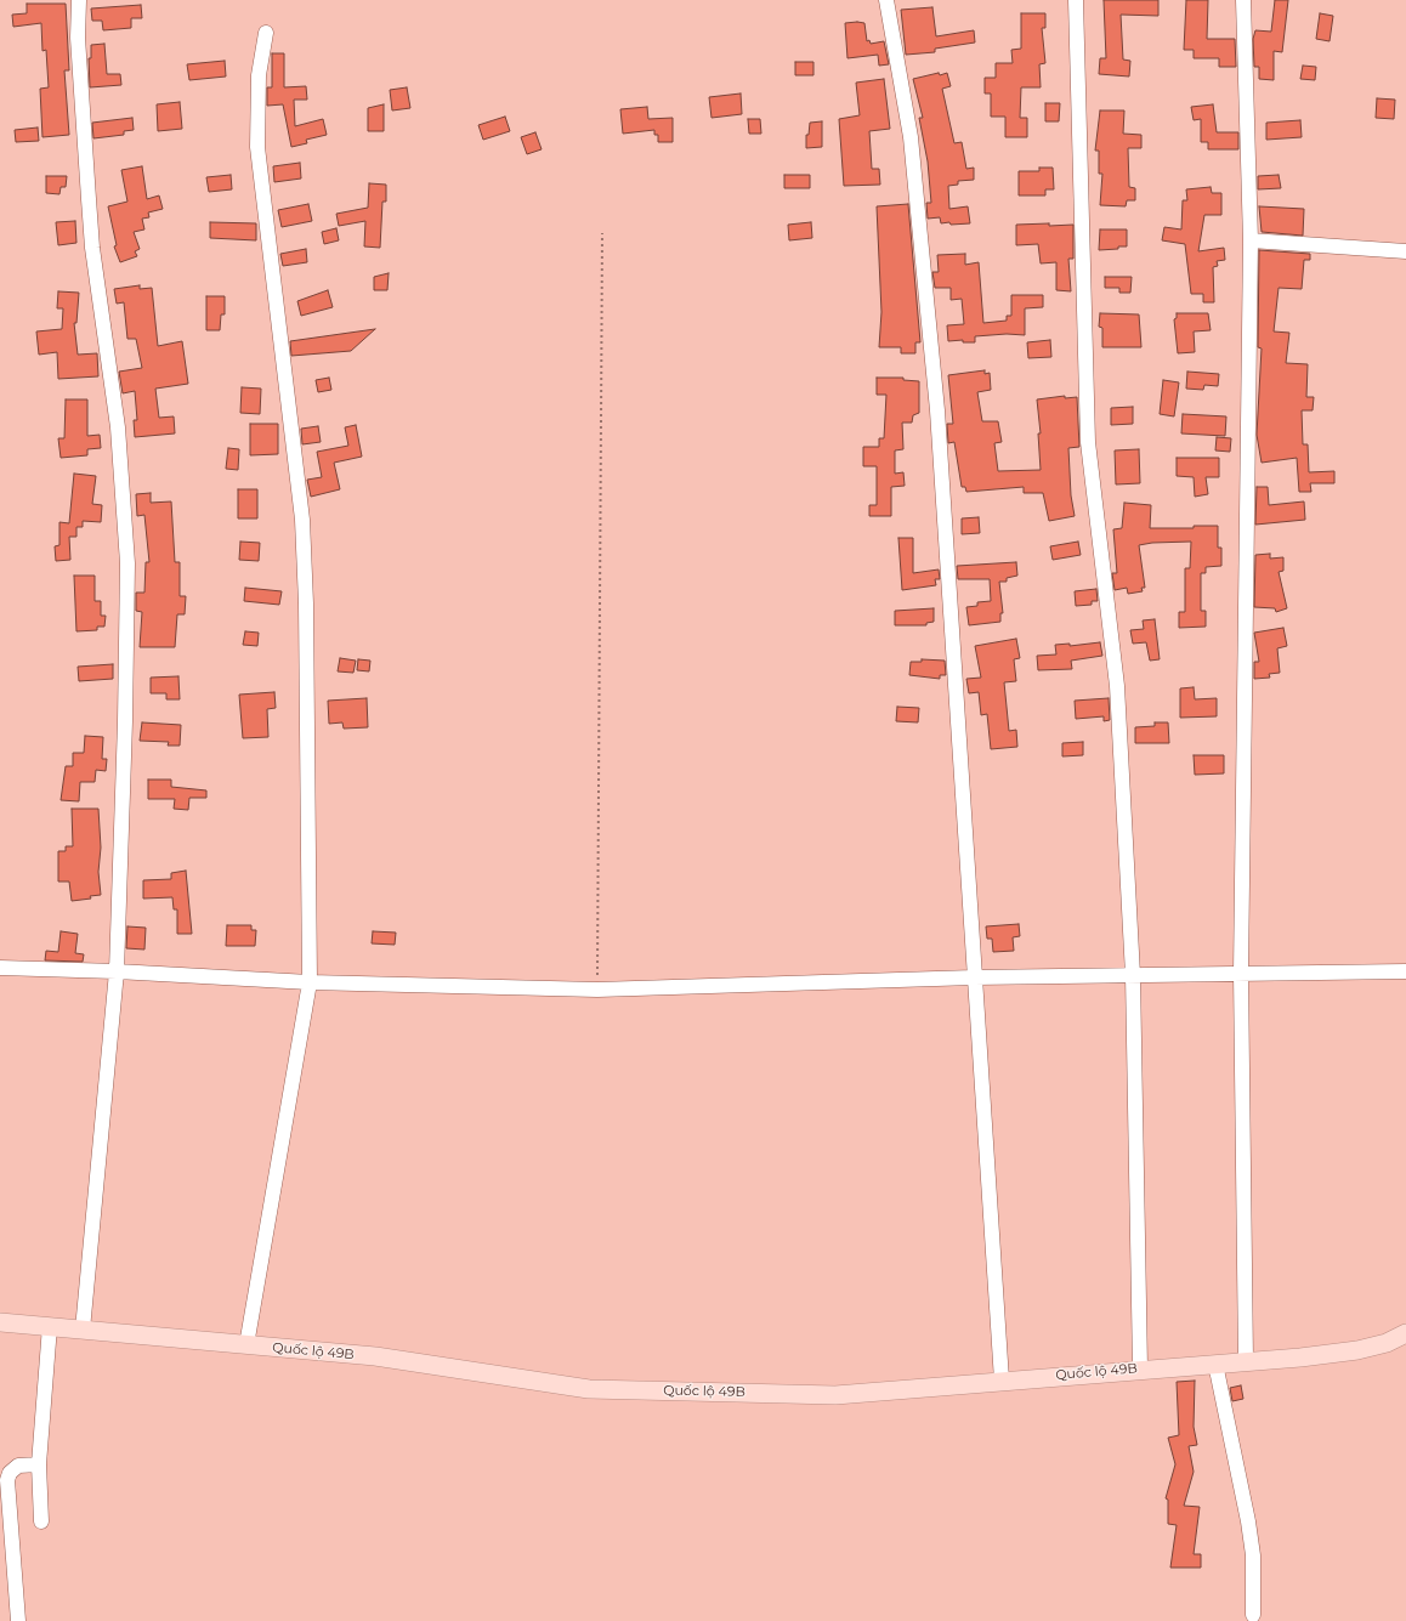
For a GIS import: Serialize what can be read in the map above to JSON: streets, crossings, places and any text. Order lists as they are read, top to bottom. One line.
{"streets":{"main road":["Quốc lộ 49B"]}}
